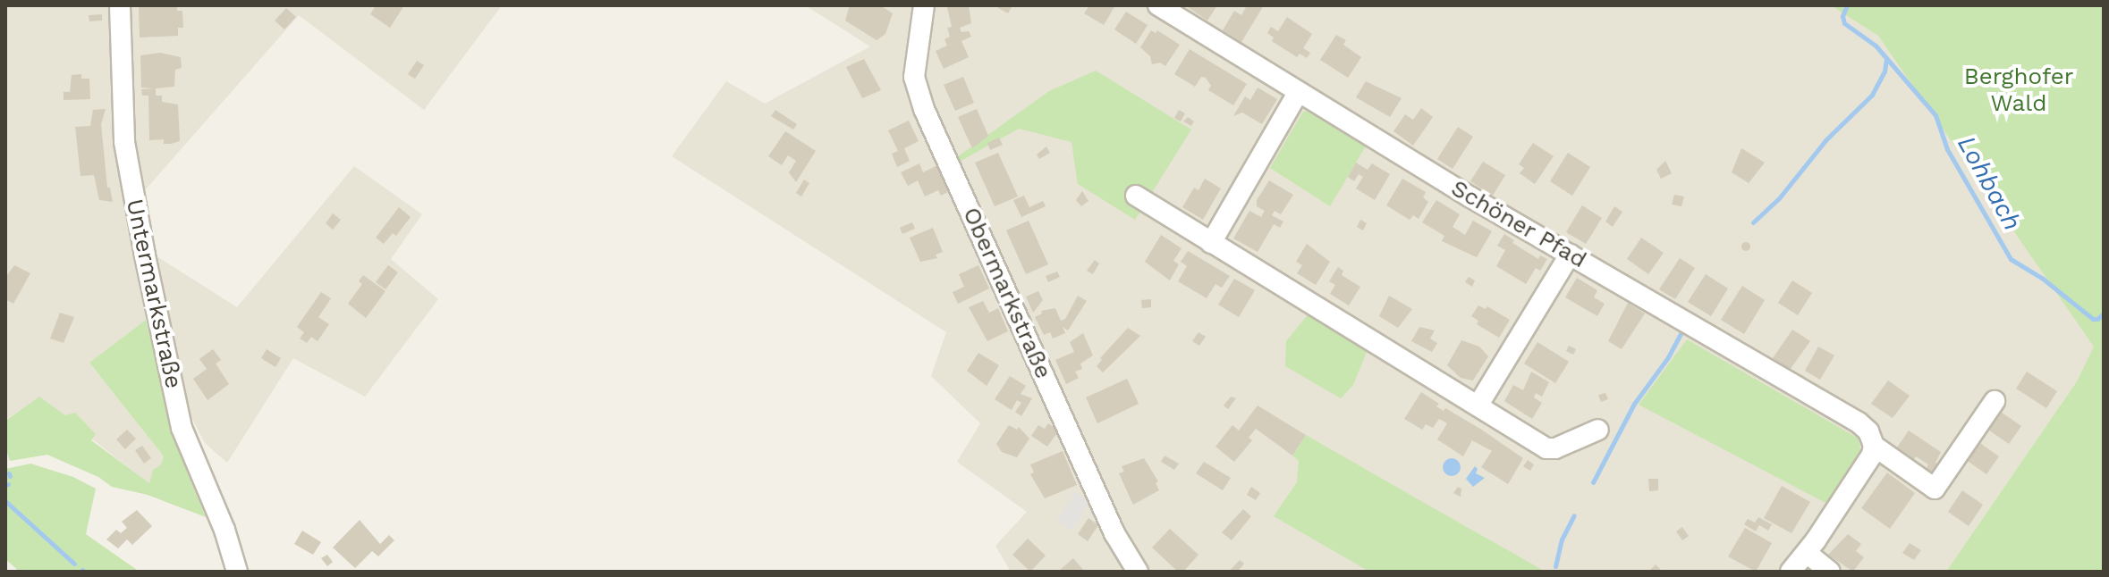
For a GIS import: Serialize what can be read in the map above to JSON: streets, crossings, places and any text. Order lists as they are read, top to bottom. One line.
{"streets":{"street":["Schöner Pfad","Obermarkstraße","Untermarkstraße"]},"water":["Lohbach"],"parks":["Berghofer Wald"]}
